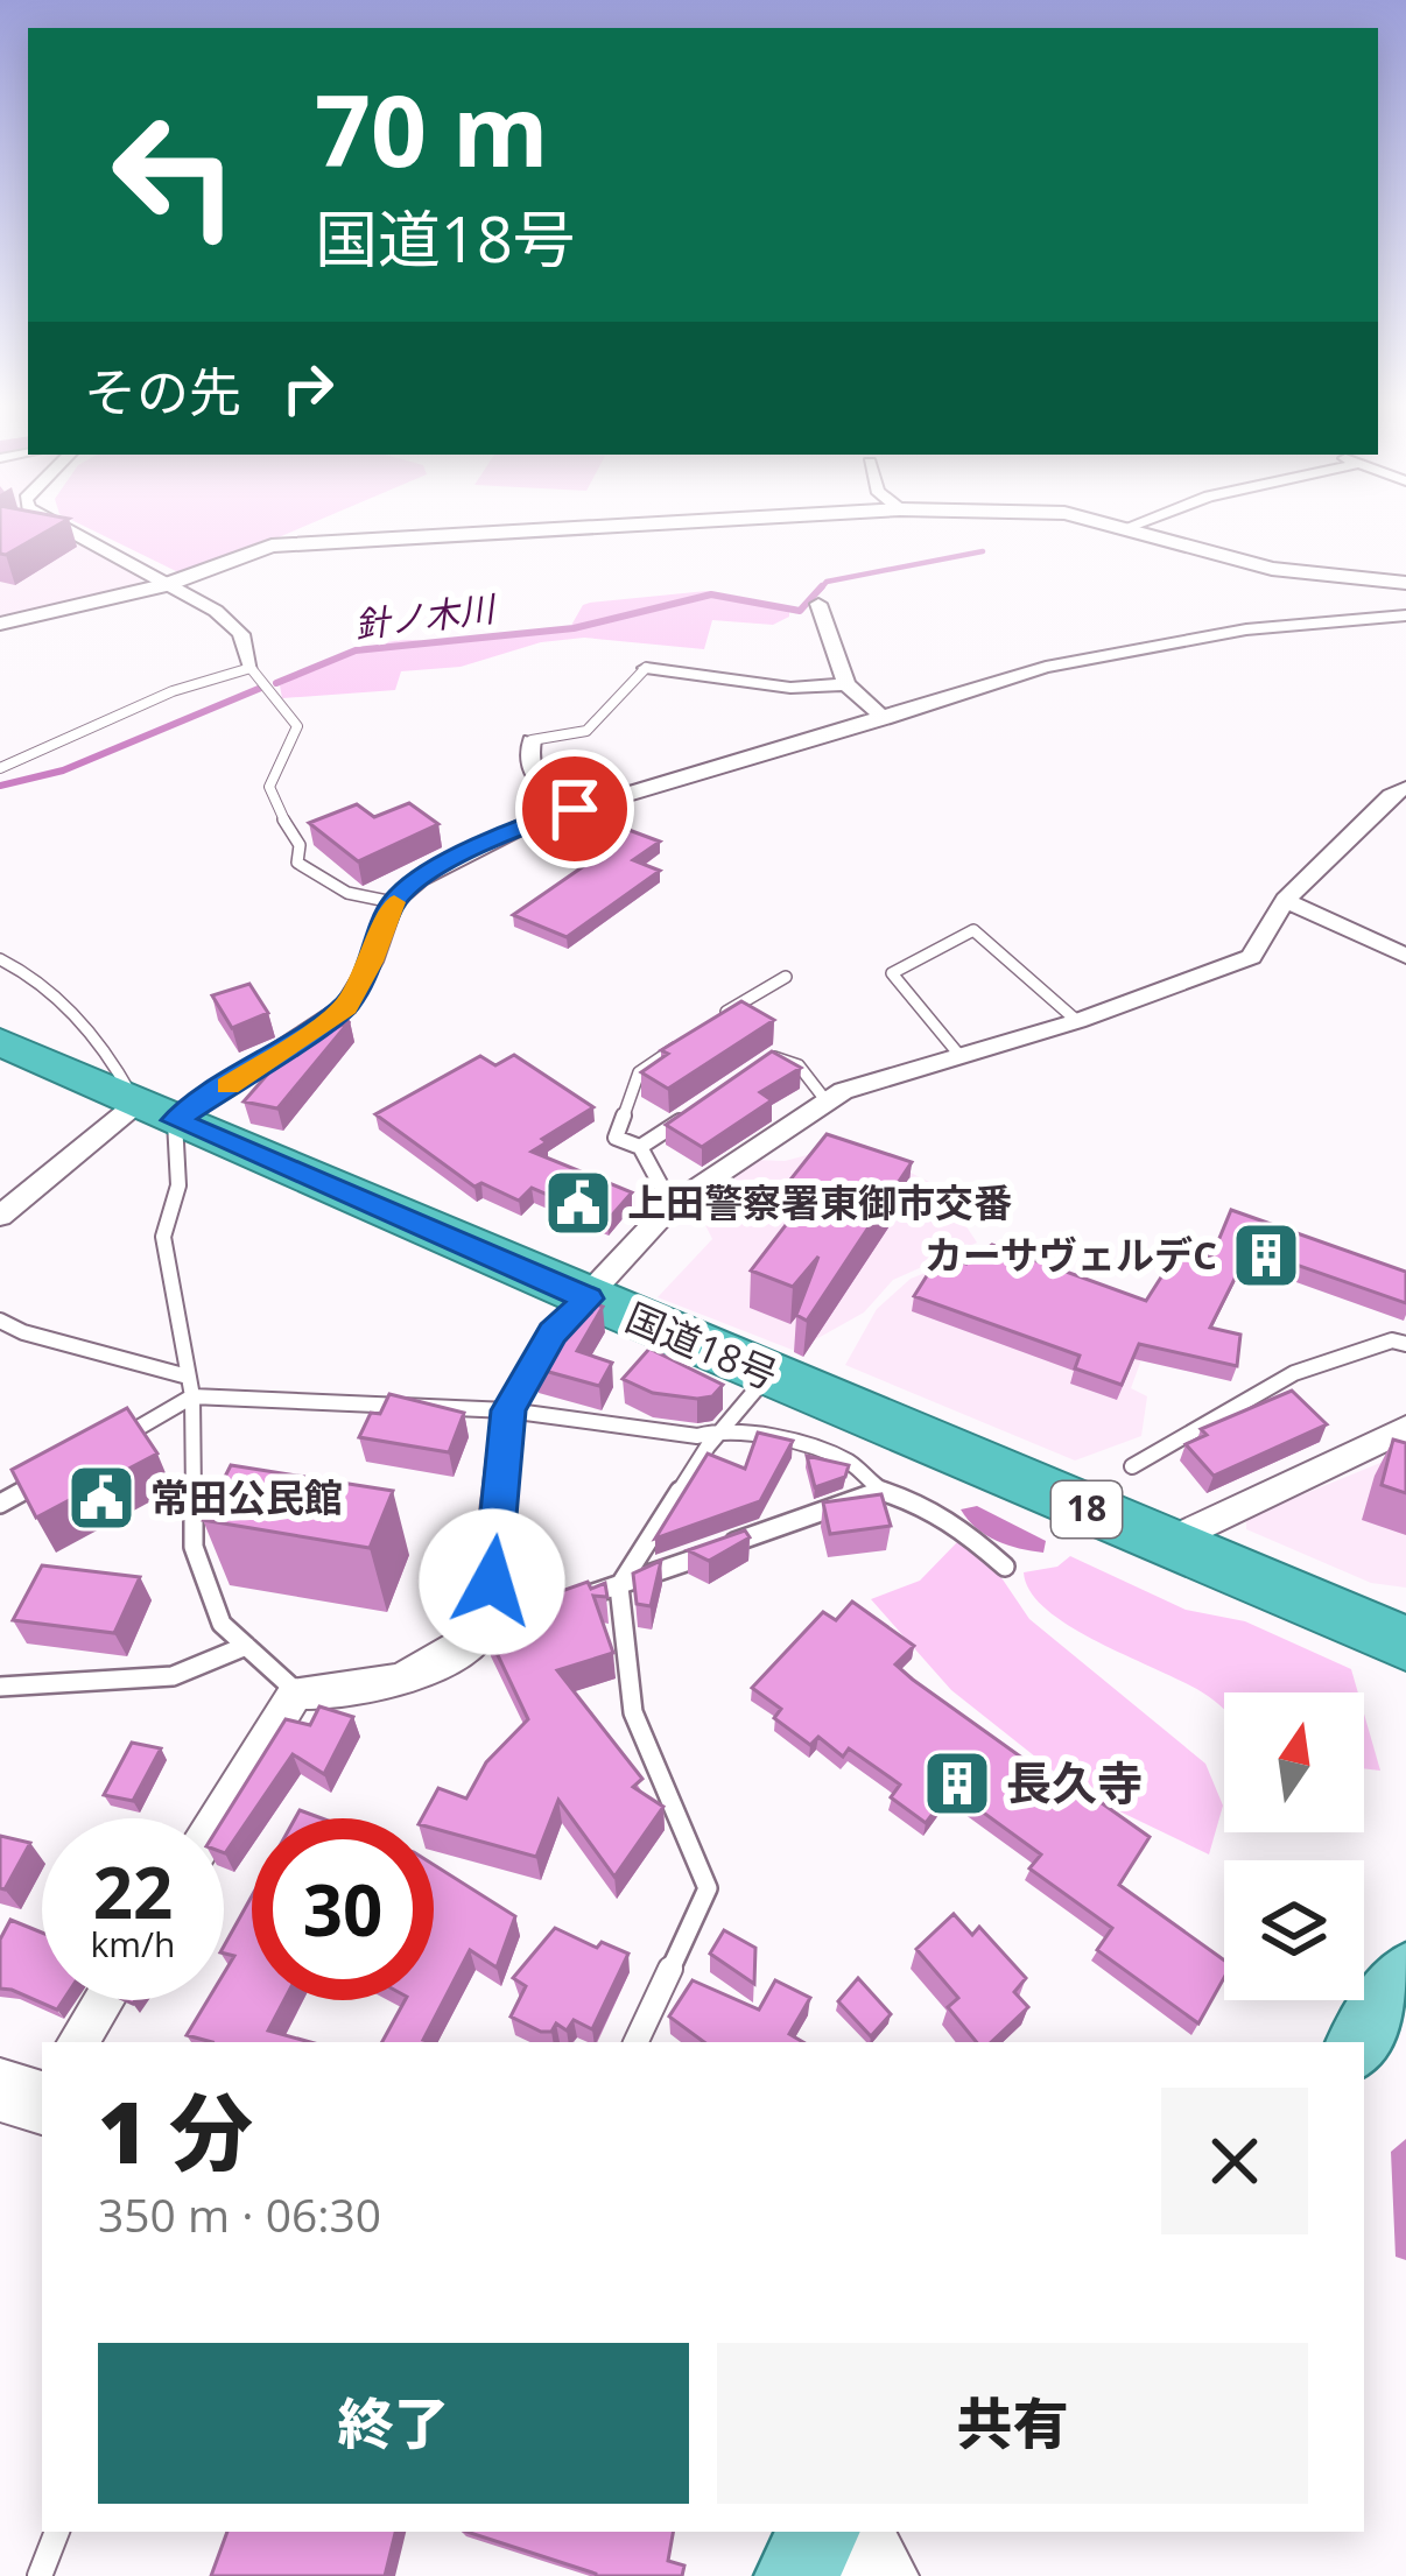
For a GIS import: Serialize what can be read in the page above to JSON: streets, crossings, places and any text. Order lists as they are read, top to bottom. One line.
{"streets":{"highway":["国道18号","18"]},"water":["針ノ木川"],"places":{"public building":["上田警察署東御市交番","常田公民館"],"building":["カーサヴェルデC","長久寺"]},"north":"top","page":{"turn":["70 m","国道18号"],"then":"その先","speed":"22 km/h","limit":"30","heading":["1 分","350 m · 06:30"],"buttons":["終了","共有"]}}
